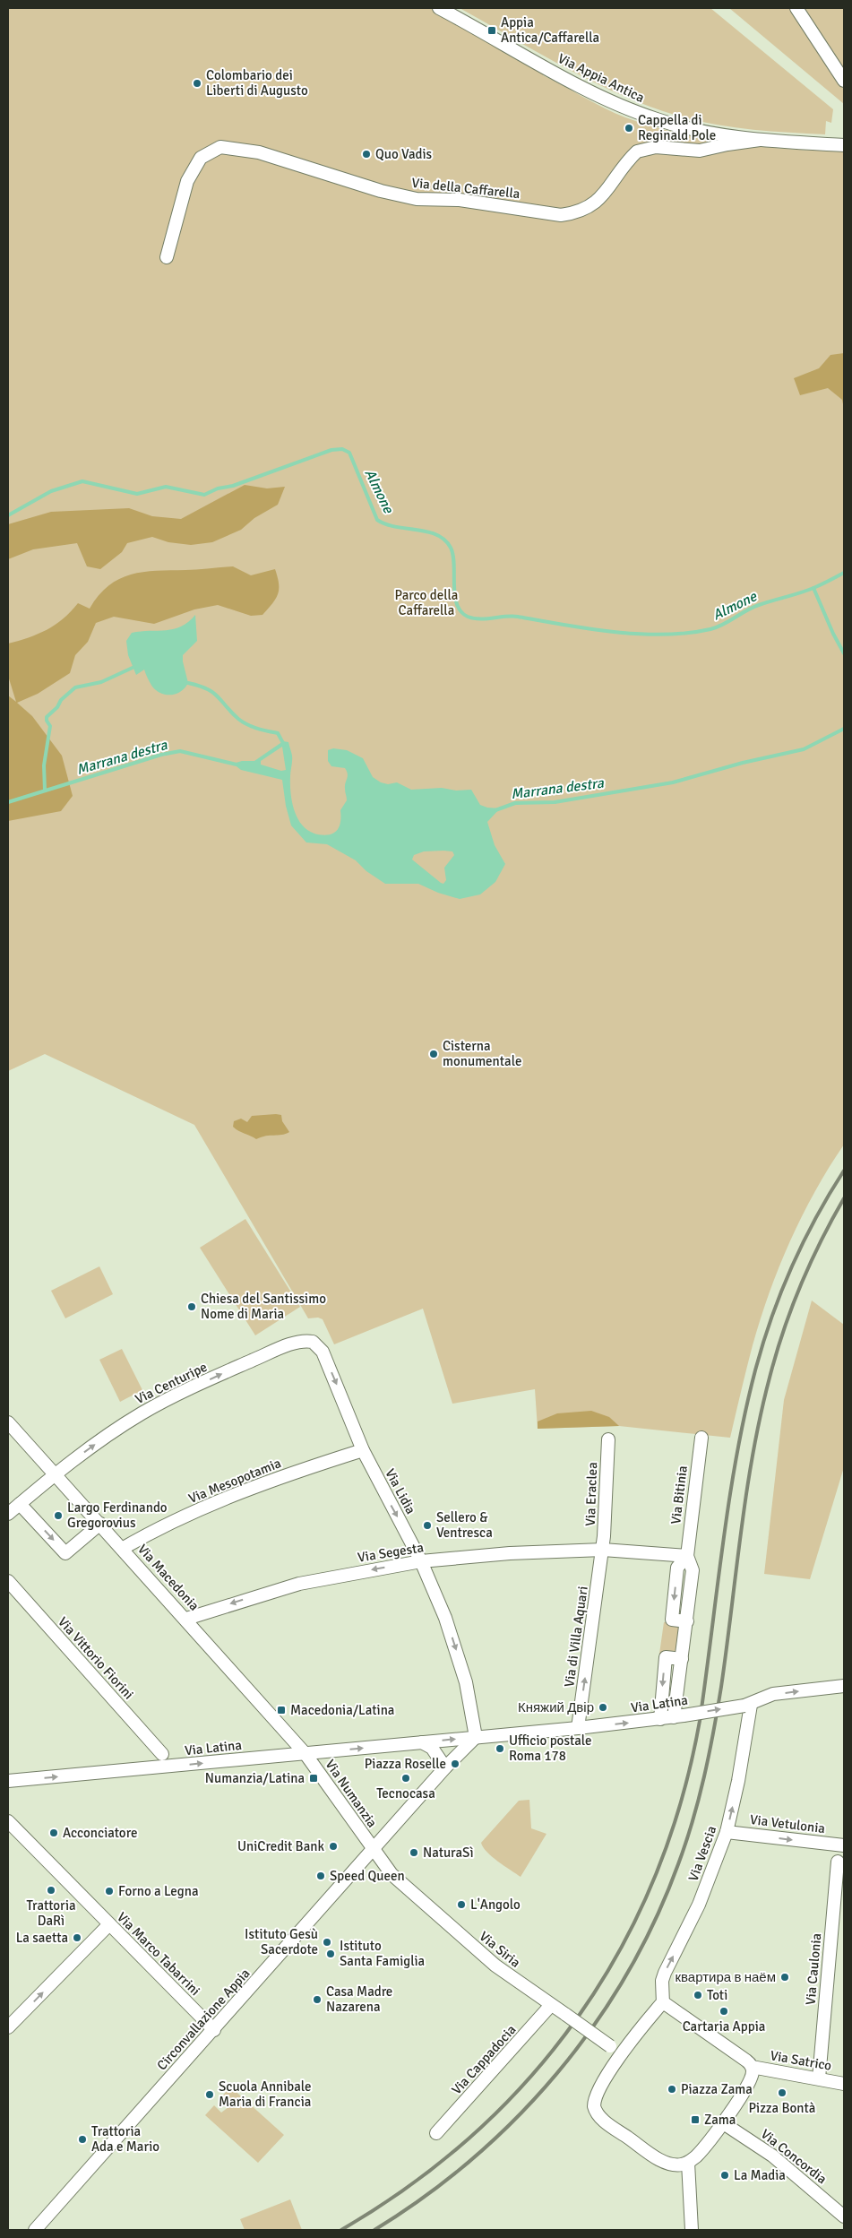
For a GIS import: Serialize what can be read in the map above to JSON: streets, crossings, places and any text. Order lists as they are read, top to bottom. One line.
{"streets":{"street":["Via Appia Antica","Via della Caffarella","Via Centuripe","Via Mesopotamia","Via Lidia","Via Eraclea","Via Bitinia","Via Segesta","Via Macedonia","Via di Villa Aquari","Via Vittorio Fiorini","Via Latina","Via Numanzia","Via Vetulonia","Via Vescia","Via Siria","Via Marco Tabarrini","Via Caulonia","Circonvallazione Appia","Via Cappadocia","Via Satrico","Via Concordia"]},"crossings":[["Via Appia Antica","Via della Caffarella"],["Via Centuripe","Via Lidia"],["Via Centuripe","Via Macedonia"],["Via Mesopotamia","Via Lidia"],["Via Mesopotamia","Via Macedonia"],["Via Lidia","Via Segesta"],["Via Lidia","Via Latina"],["Via Eraclea","Via Segesta"],["Via Eraclea","Via di Villa Aquari"],["Via Bitinia","Via Segesta"],["Via Bitinia","Via Latina"],["Via Segesta","Via Macedonia"],["Via Segesta","Via di Villa Aquari"],["Via Macedonia","Via Latina"],["Via Macedonia","Via Numanzia"],["Via di Villa Aquari","Via Latina"],["Via Latina","Via Numanzia"],["Via Latina","Via Vescia"],["Via Numanzia","Via Siria"],["Via Numanzia","Circonvallazione Appia"],["Via Vetulonia","Via Vescia"],["Via Vescia","Via Siria"],["Via Vescia","Via Satrico"],["Via Vescia","Via Concordia"],["Via Siria","Circonvallazione Appia"],["Via Siria","Via Cappadocia"],["Via Siria","Via Satrico"],["Via Siria","Via Concordia"],["Via Marco Tabarrini","Circonvallazione Appia"],["Via Caulonia","Via Satrico"],["Via Satrico","Via Concordia"]],"one_way":["Via Centuripe","Via Lidia","Via Segesta","Via di Villa Aquari","Via Latina","Via Vetulonia","Via Vescia"],"water":["Almone","Marrana destra"],"parks":["Parco della Caffarella"],"places":{"transit":["Appia Antica/Caffarella","Macedonia/Latina","Numanzia/Latina","Zama"],"other":["Colombario dei Liberti di Augusto","Cappella di Reginald Pole","Quo Vadis","Cisterna monumentale","Chiesa del Santissimo Nome di Maria","Largo Ferdinando Gregorovius","Sellero & Ventresca","Княжий Двір","Ufficio postale Roma 178","Piazza Roselle","Tecnocasa","Acconciatore","UniCredit Bank","NaturaSì","Speed Queen","Trattoria DaRì","Forno a Legna","L'Angolo","La saetta","Istituto Gesù Sacerdote","Istituto Santa Famiglia","квартира в наём","Toti","Casa Madre Nazarena","Cartaria Appia","Piazza Zama","Pizza Bontà","Scuola Annibale Maria di Francia","Trattoria Ada e Mario","La Madia"]}}
